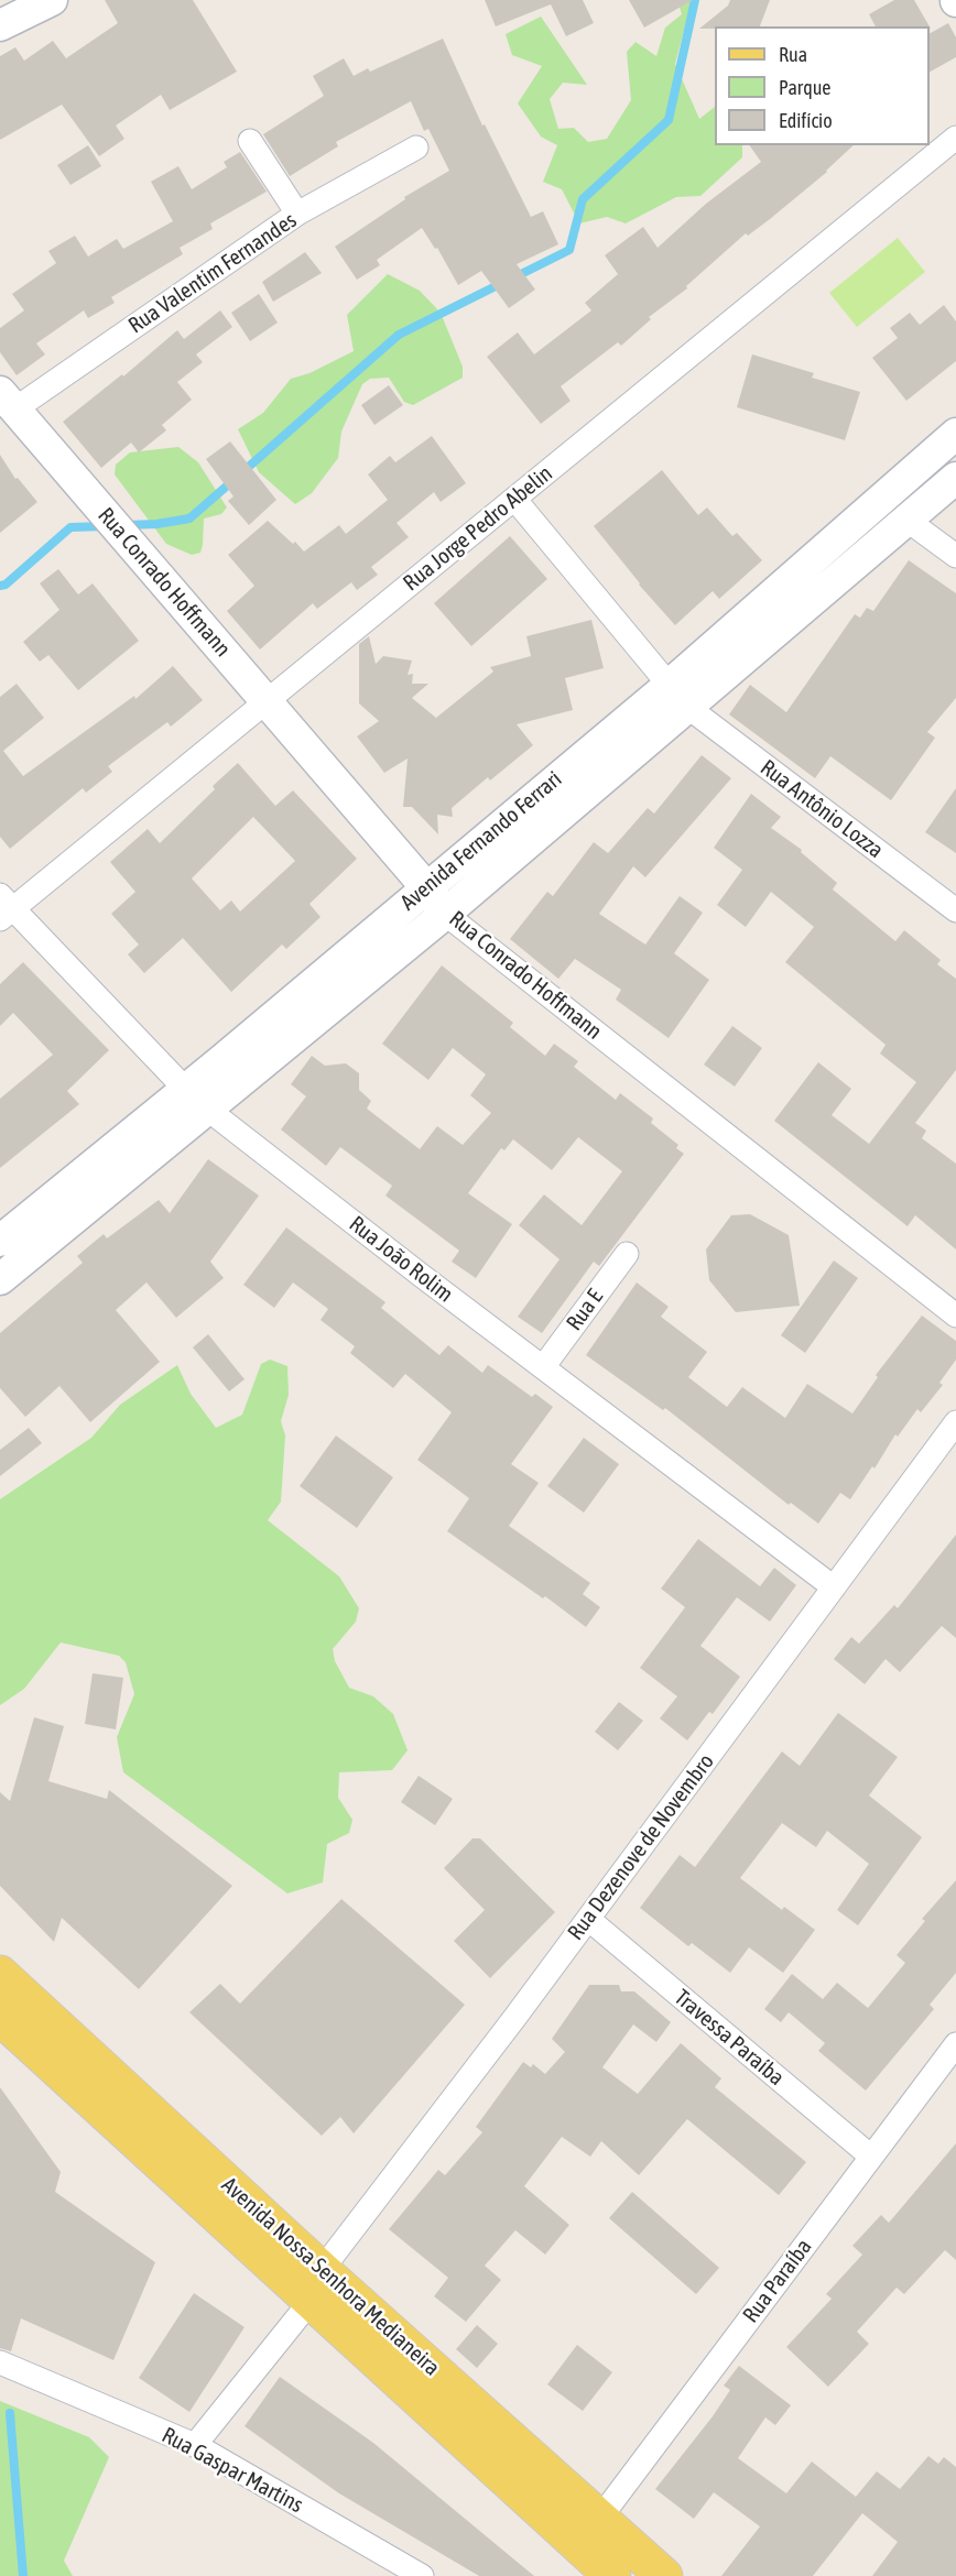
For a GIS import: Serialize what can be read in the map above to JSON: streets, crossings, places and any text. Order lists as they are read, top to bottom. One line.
{"streets":{"main road":["Rua Conrado Hoffmann","Avenida Fernando Ferrari","Avenida Nossa Senhora Medianeira"],"street":["Rua Valentim Fernandes","Rua Jorge Pedro Abelin","Rua Antônio Lozza","Rua João Rolim","Rua E","Rua Dezenove de Novembro","Travessa Paraíba","Rua Paraíba","Rua Gaspar Martins"]},"crossings":[["Rua Valentim Fernandes","Rua Conrado Hoffmann"],["Rua Jorge Pedro Abelin","Rua Conrado Hoffmann"],["Rua Jorge Pedro Abelin","Rua Antônio Lozza"],["Rua Jorge Pedro Abelin","Rua João Rolim"],["Rua Conrado Hoffmann","Avenida Fernando Ferrari"],["Rua Antônio Lozza","Avenida Fernando Ferrari"],["Avenida Fernando Ferrari","Rua João Rolim"],["Rua João Rolim","Rua E"],["Rua João Rolim","Rua Dezenove de Novembro"],["Rua Dezenove de Novembro","Travessa Paraíba"],["Rua Dezenove de Novembro","Avenida Nossa Senhora Medianeira"],["Rua Dezenove de Novembro","Rua Gaspar Martins"],["Travessa Paraíba","Rua Paraíba"],["Avenida Nossa Senhora Medianeira","Rua Paraíba"]],"legend":["Rua","Parque","Edifício"]}
